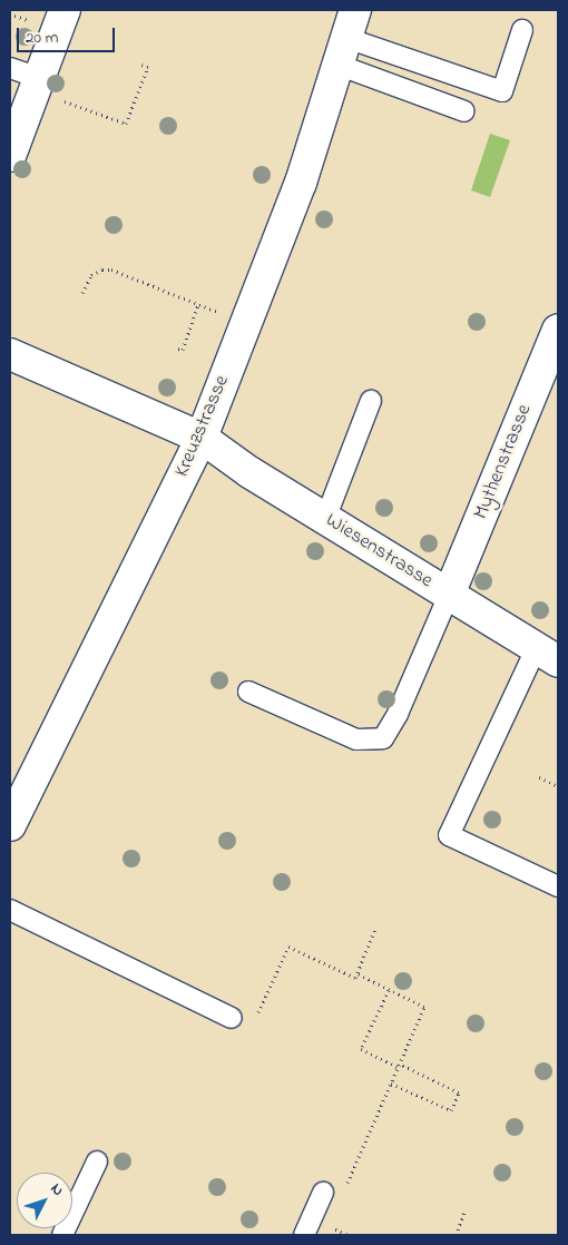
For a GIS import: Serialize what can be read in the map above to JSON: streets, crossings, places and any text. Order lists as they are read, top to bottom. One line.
{"streets":{"street":["Kreuzstrasse","Mythenstrasse","Wiesenstrasse"]},"crossings":[["Kreuzstrasse","Wiesenstrasse"],["Mythenstrasse","Wiesenstrasse"]],"scale_bar":"20 m","north":"top right"}
